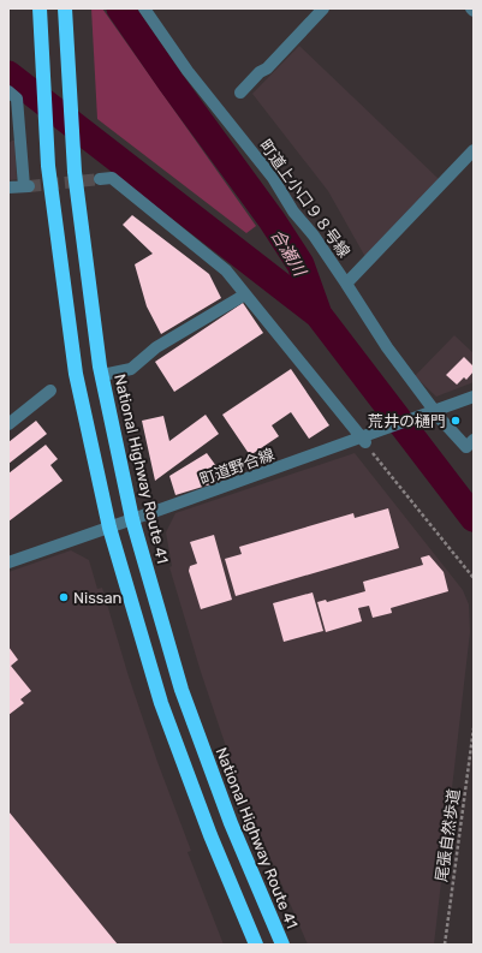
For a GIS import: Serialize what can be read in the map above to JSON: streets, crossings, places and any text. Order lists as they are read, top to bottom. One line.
{"streets":{"highway":["National Highway Route 41"],"street":["町道上小口９８号線","町道野合線"],"path":["尾張自然歩道"]},"crossings":[["町道上小口９８号線","町道野合線"],["町道野合線","National Highway Route 41"]],"water":["合瀬川"],"places":["荒井の樋門","Nissan"]}
